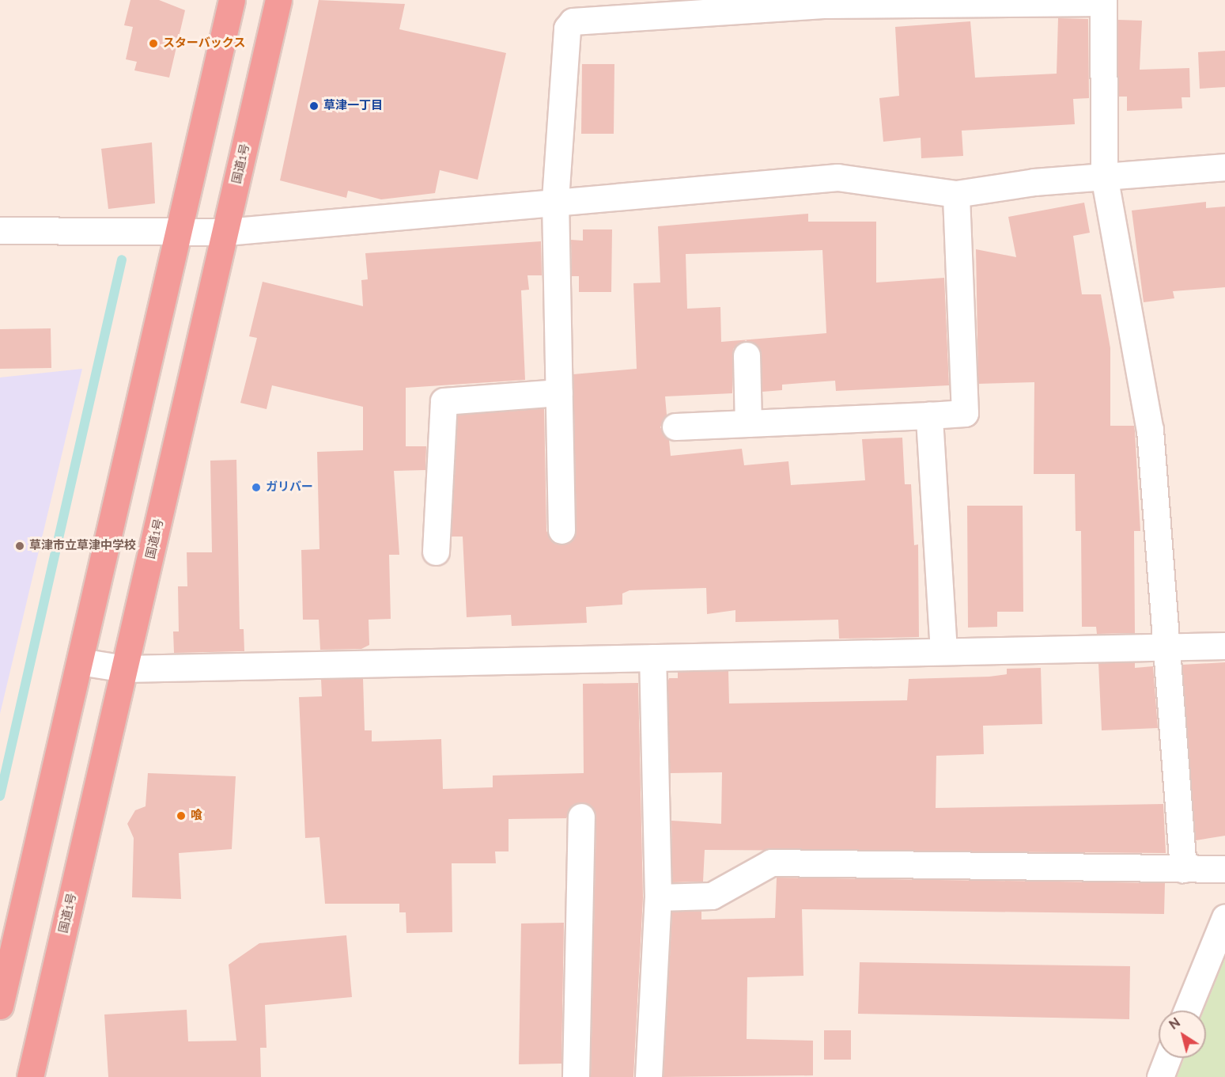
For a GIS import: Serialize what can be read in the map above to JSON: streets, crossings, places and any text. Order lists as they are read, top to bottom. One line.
{"streets":{"highway":["国道1号"]},"places":["スターバックス","草津一丁目","ガリバー","草津市立草津中学校","喰"],"north":"top left"}
